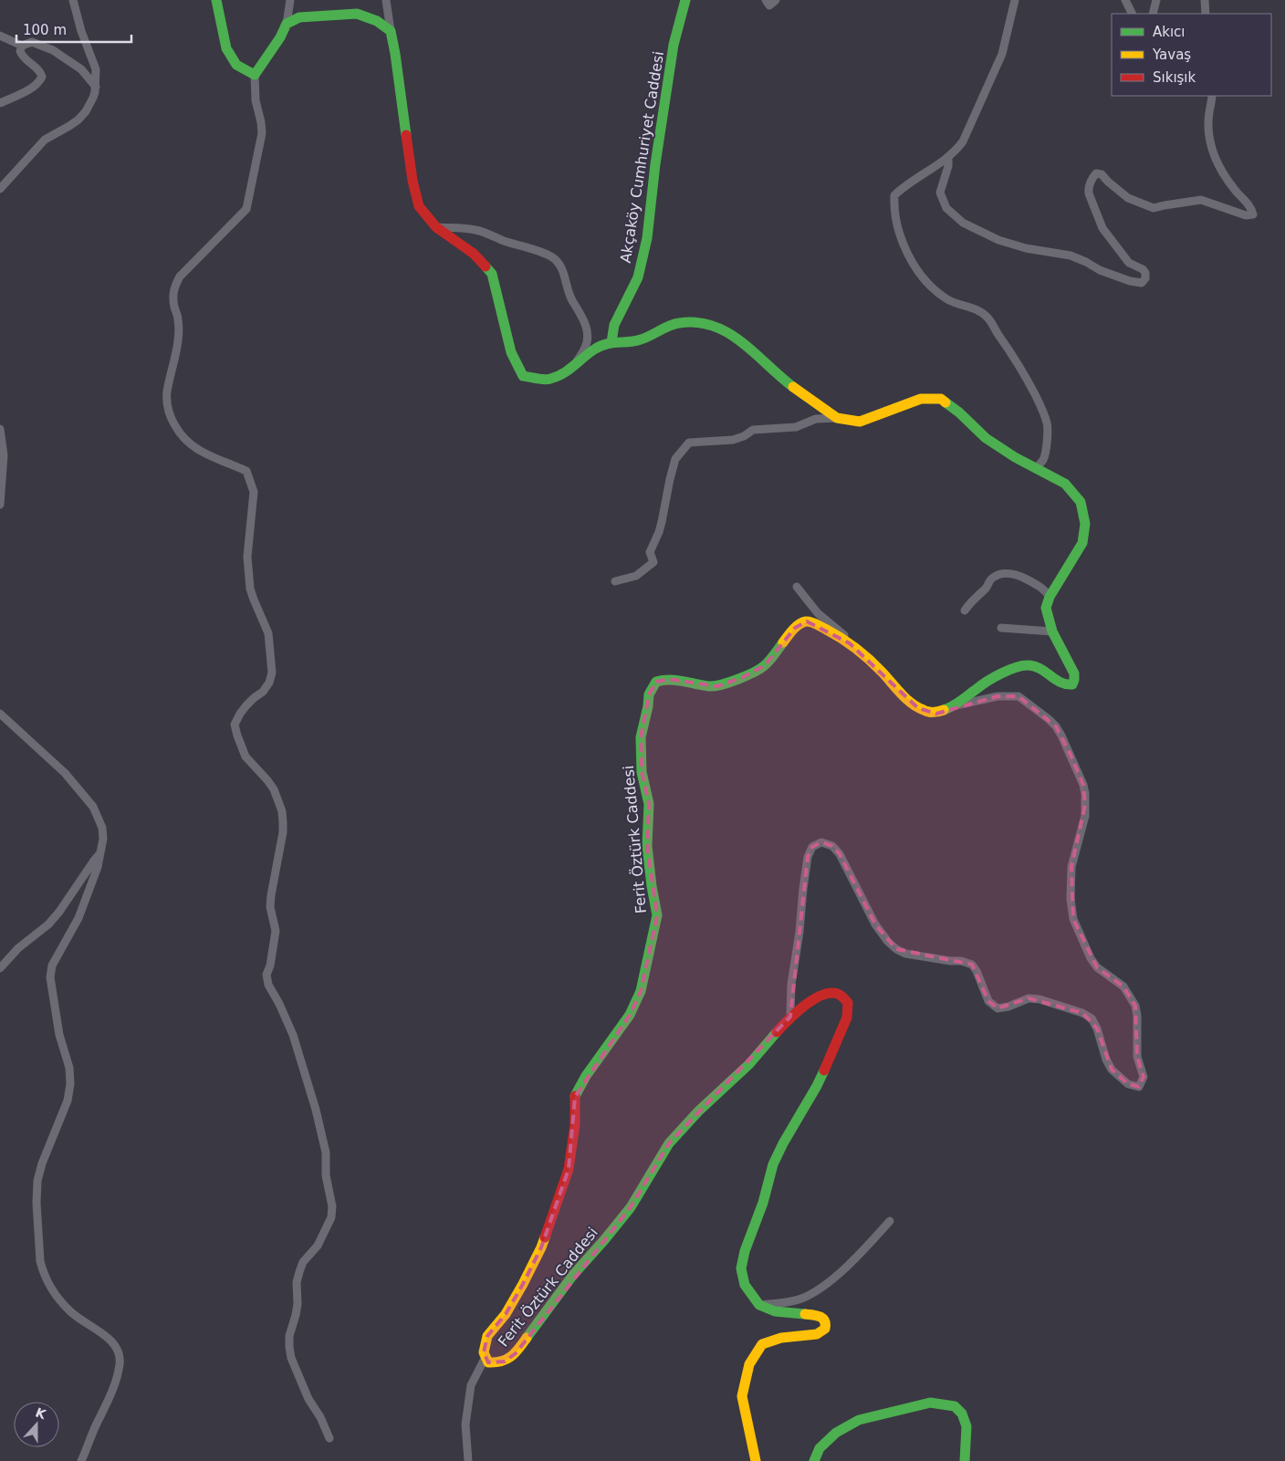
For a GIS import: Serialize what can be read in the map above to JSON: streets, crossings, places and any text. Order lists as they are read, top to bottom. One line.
{"streets":{"main road":["Akçaköy Cumhuriyet Caddesi","Ferit Öztürk Caddesi"]},"crossings":[["Akçaköy Cumhuriyet Caddesi","Ferit Öztürk Caddesi"]],"legend":["Akıcı","Yavaş","Sıkışık"],"scale_bar":"100 m","north":"top"}
